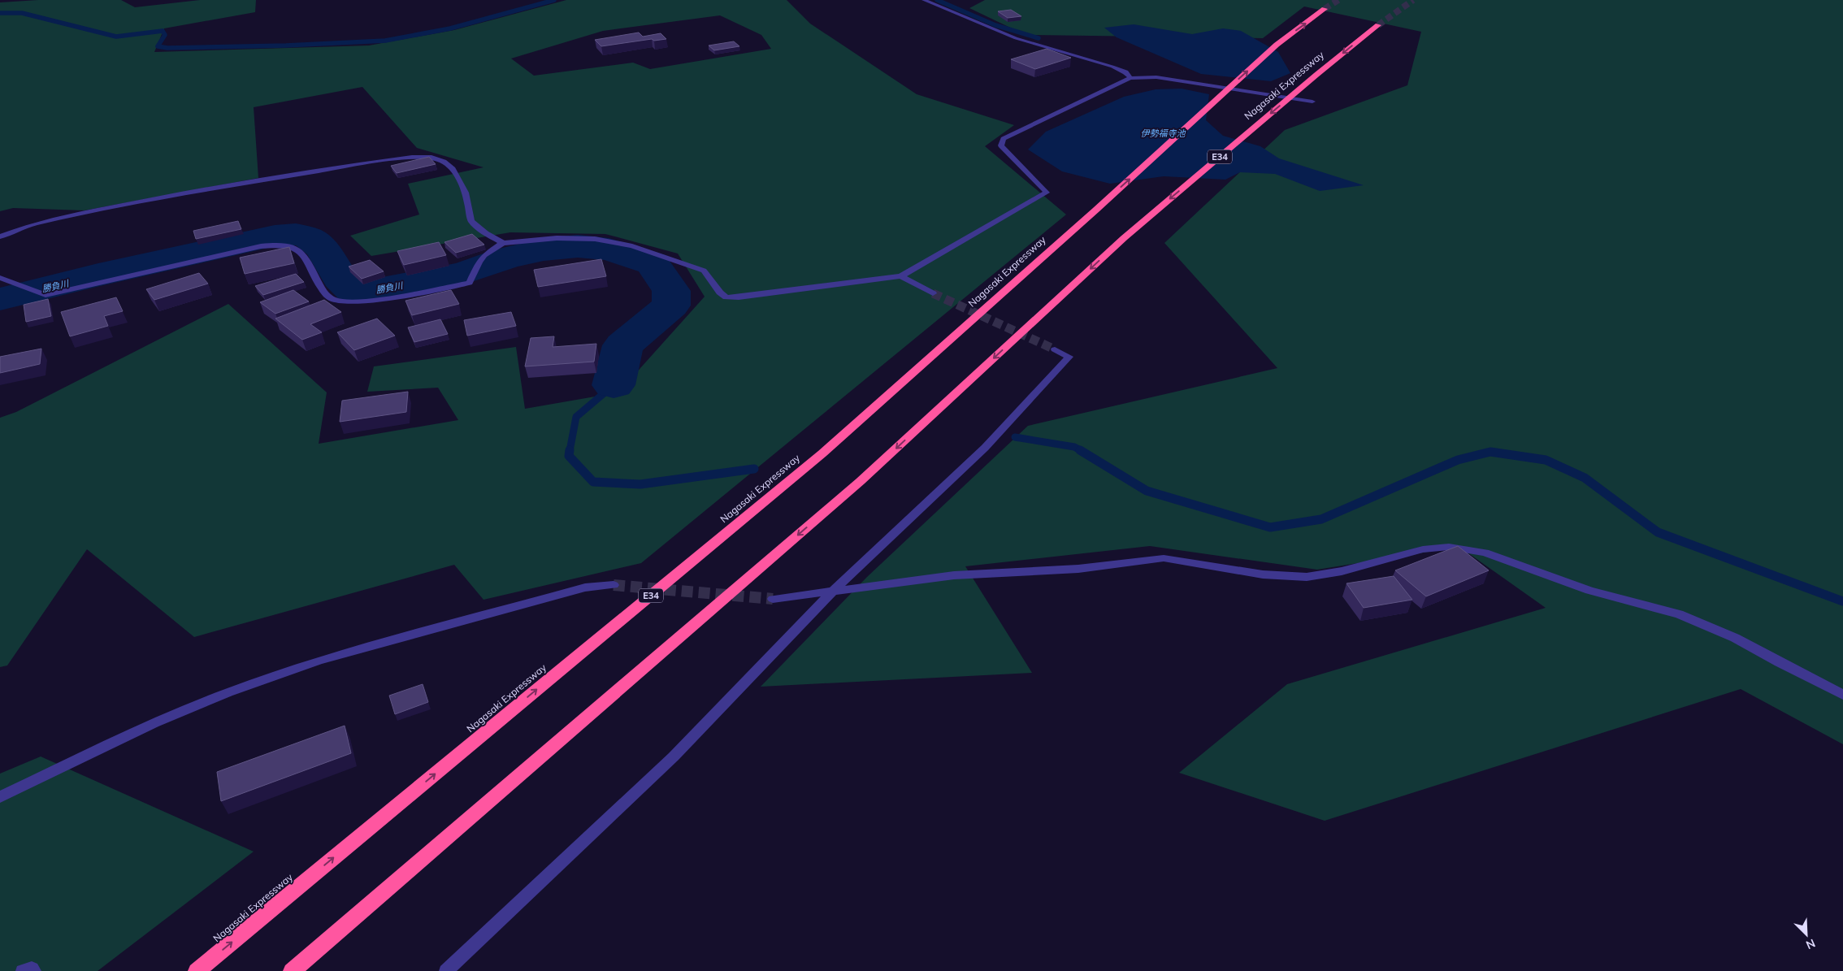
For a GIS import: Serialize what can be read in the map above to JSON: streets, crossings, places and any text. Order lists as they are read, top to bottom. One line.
{"streets":{"highway":["Nagasaki Expressway","E34"]},"water":["伊勢福寺池","勝負川"],"north":"bottom right"}
